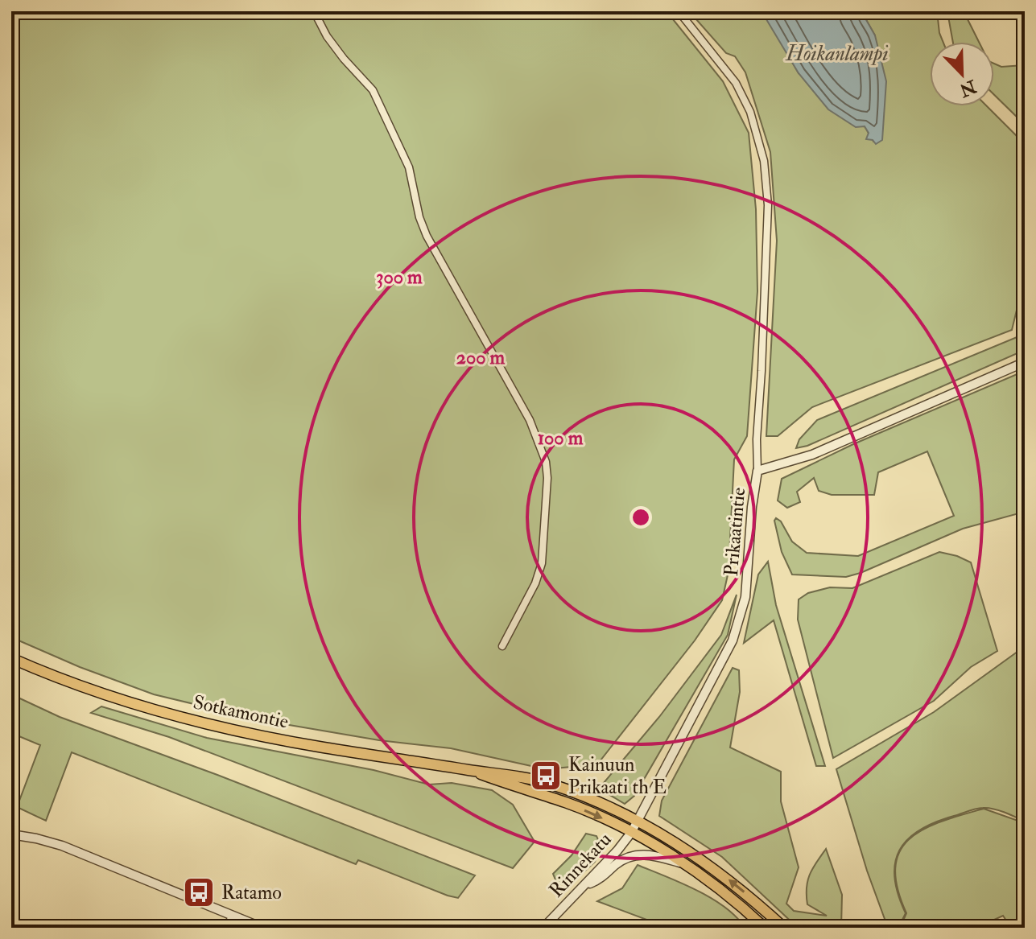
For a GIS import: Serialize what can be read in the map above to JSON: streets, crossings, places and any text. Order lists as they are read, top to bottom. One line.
{"streets":{"highway":["Sotkamontie"],"street":["Prikaatintie","Rinnekatu"]},"crossings":[["Prikaatintie","Sotkamontie"],["Prikaatintie","Rinnekatu"],["Sotkamontie","Rinnekatu"]],"water":["Hoikanlampi"],"places":{"bus stop":["Kainuun Prikaati th E","Ratamo"]},"north":"bottom right","rings":["300 m","200 m","100 m"]}
